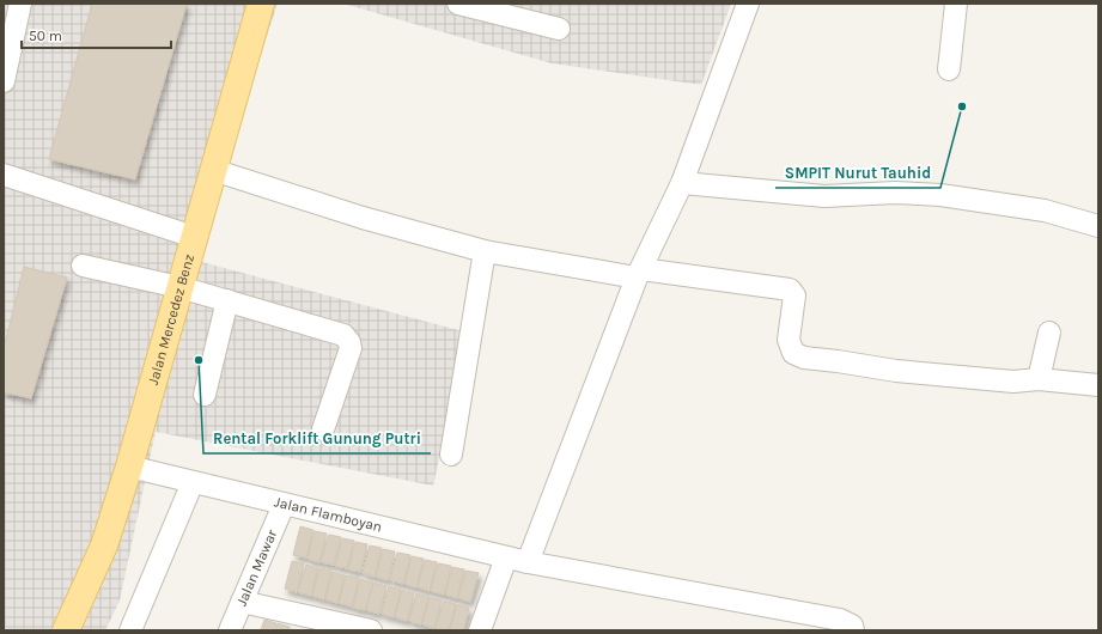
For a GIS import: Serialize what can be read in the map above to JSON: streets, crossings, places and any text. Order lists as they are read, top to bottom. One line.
{"streets":{"main road":["Jalan Mercedez Benz"],"street":["Jalan Flamboyan","Jalan Mawar"]},"crossings":[["Jalan Mercedez Benz","Jalan Flamboyan"],["Jalan Flamboyan","Jalan Mawar"]],"places":["SMPIT Nurut Tauhid","Rental Forklift Gunung Putri"],"scale_bar":"50 m"}
